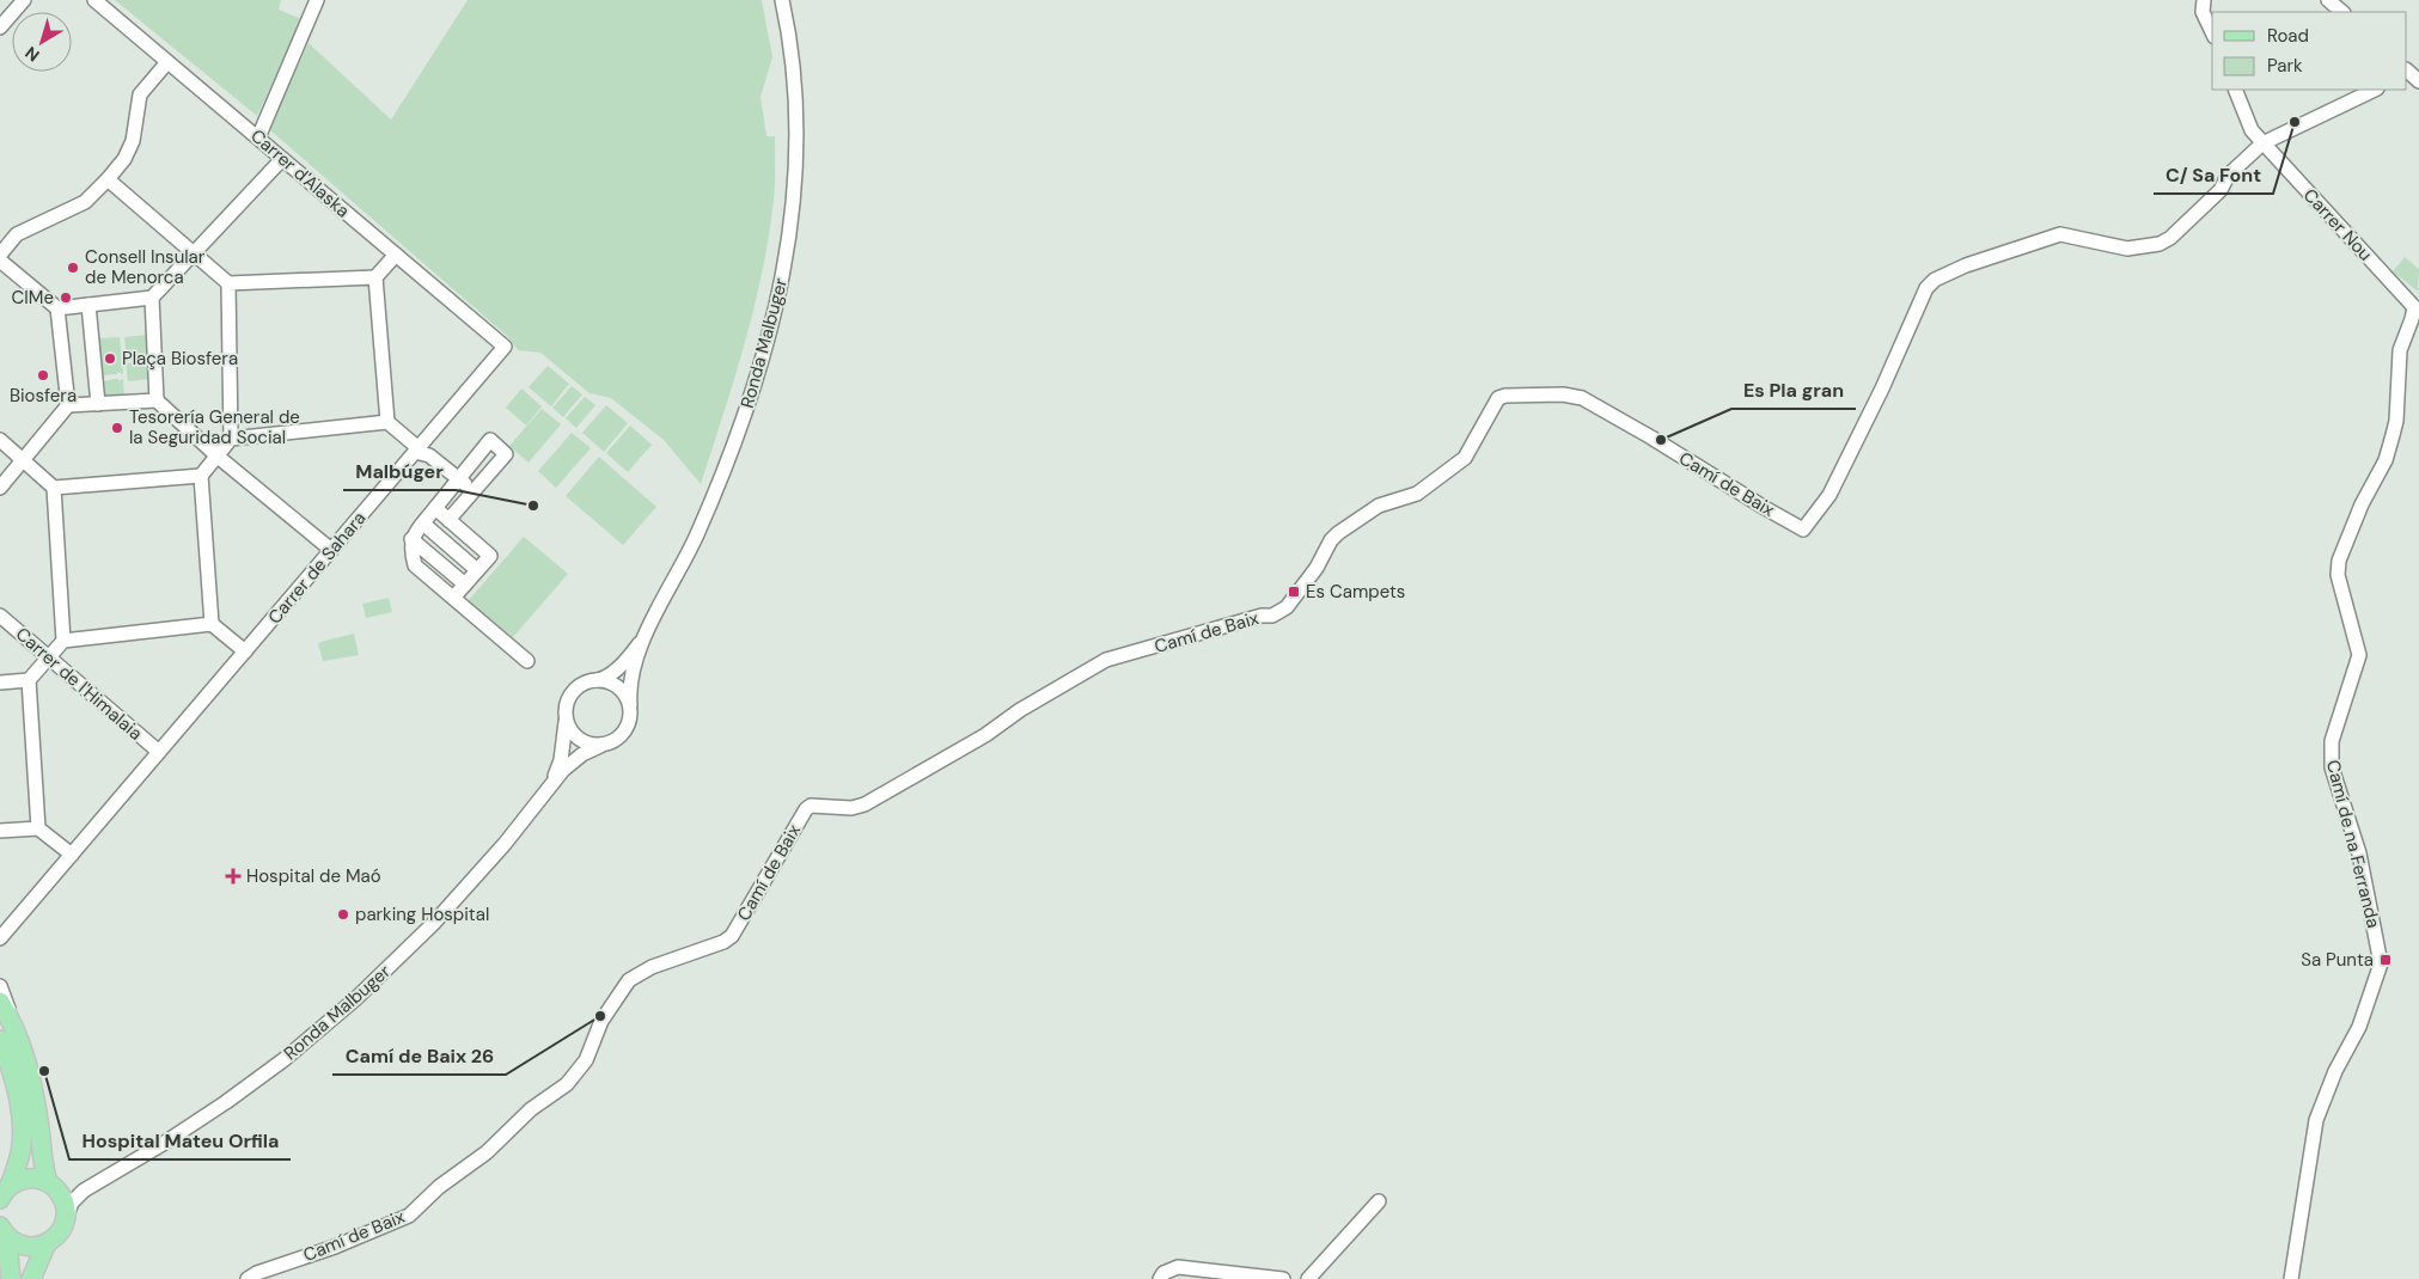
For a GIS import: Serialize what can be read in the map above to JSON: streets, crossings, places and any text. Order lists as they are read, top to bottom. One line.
{"streets":{"street":["Carrer d'Alaska","Carrer Nou","Ronda Malbuger","Camí de Baix","Carrer de Sahara","Carrer de l'Himalaia","Camí de na Ferranda"]},"crossings":[["Carrer d'Alaska","Carrer de Sahara"],["Carrer Nou","Camí de Baix"],["Carrer Nou","Camí de na Ferranda"],["Carrer de Sahara","Carrer de l'Himalaia"]],"places":{"other":["C/ Sa Font","Consell Insular de Menorca","CIMe","Plaça Biosfera","Biosfera","Tesorería General de la Seguridad Social","Es Pla gran","Malbúger","parking Hospital","Camí de Baix 26","Hospital Mateu Orfila"],"transit":["Es Campets","Sa Punta"],"health":["Hospital de Maó"]},"legend":["Road","Park"],"north":"bottom left"}
